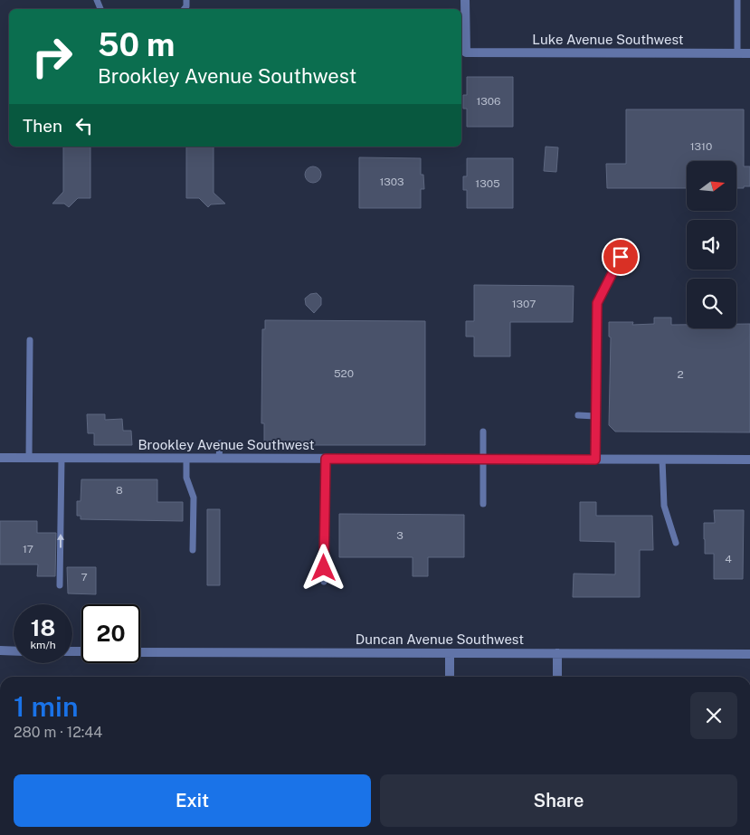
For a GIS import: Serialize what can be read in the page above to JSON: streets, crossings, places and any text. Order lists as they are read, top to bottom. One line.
{"streets":{"street":["Luke Avenue Southwest","Brookley Avenue Southwest","Duncan Avenue Southwest"]},"house_numbers":["1306","1310","1303","1305","1307","520","2","8","3","17","4","7"],"north":"right","page":{"turn":["50 m","Brookley Avenue Southwest"],"then":"Then","speed":"18 km/h","limit":"20","heading":["1 min","280 m · 12:44"],"buttons":["Exit","Share"]}}
